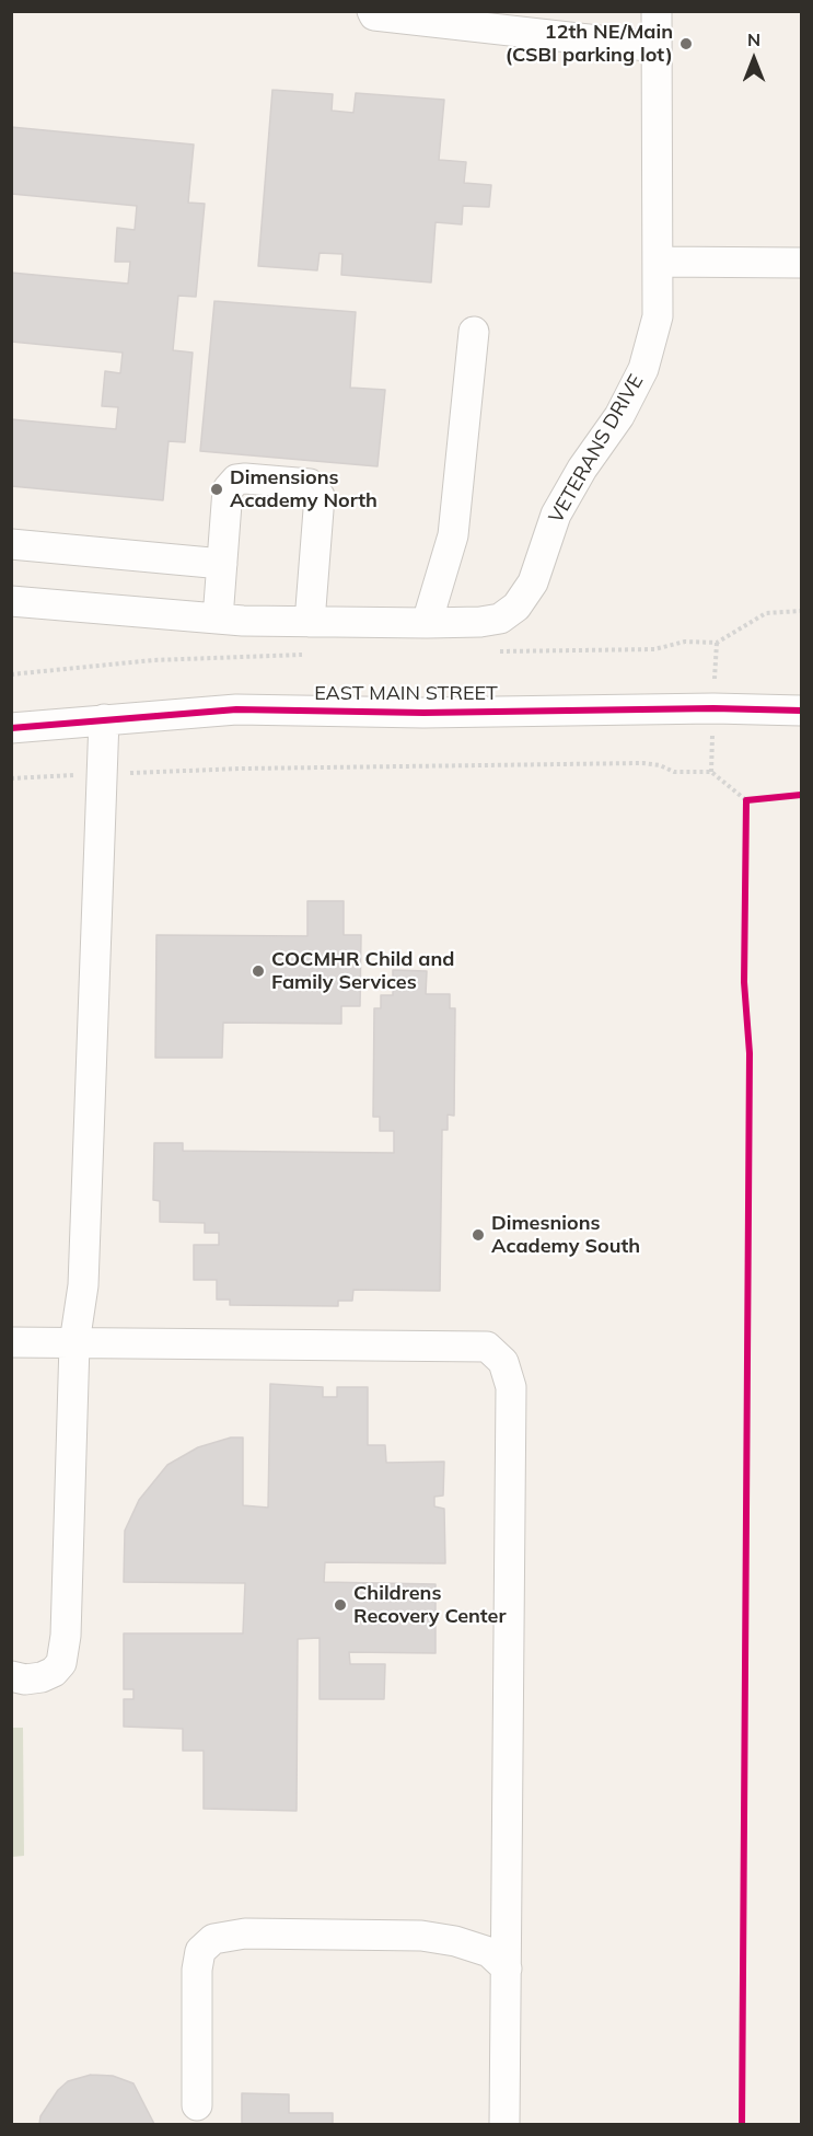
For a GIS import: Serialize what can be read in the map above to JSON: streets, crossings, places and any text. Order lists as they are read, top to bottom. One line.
{"streets":{"street":["VETERANS DRIVE","EAST MAIN STREET"]},"places":["12th NE/Main (CSBI parking lot)","Dimensions Academy North","COCMHR Child and Family Services","Dimesnions Academy South","Childrens Recovery Center"],"north":"top"}
